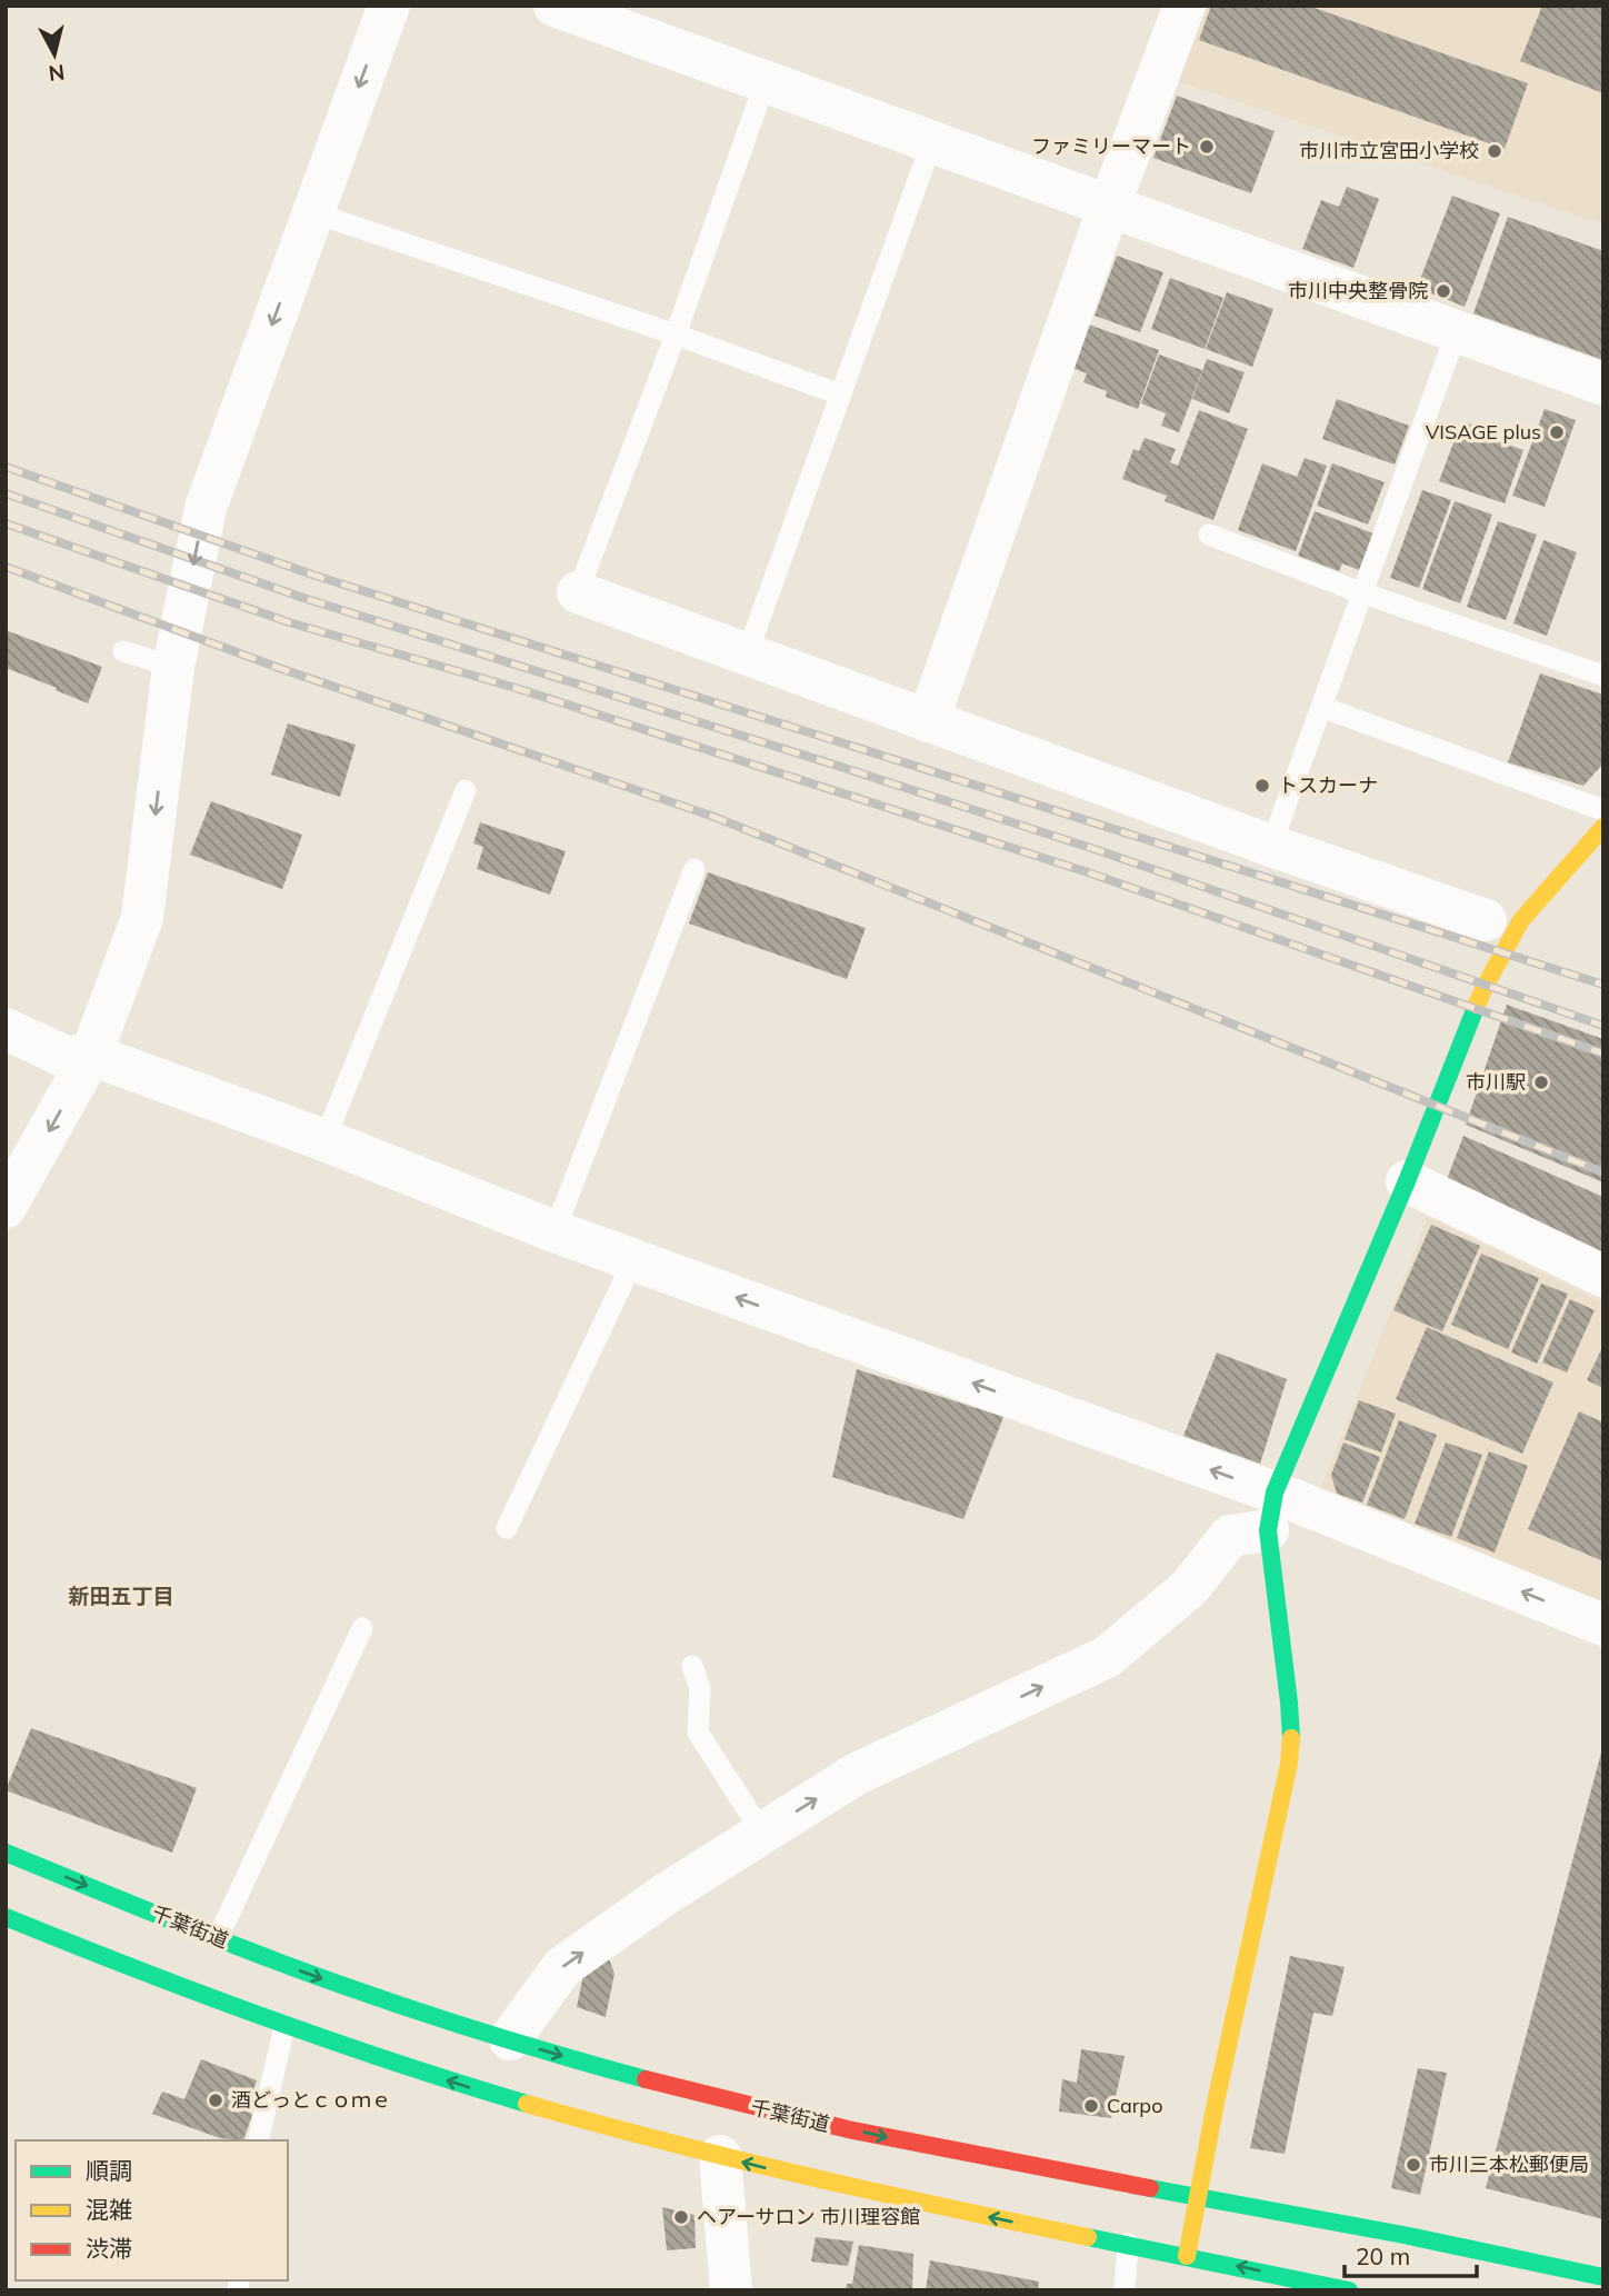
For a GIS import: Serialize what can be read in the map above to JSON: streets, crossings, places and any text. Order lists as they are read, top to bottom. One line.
{"streets":{"main road":["千葉街道"]},"districts":["新田五丁目"],"places":["ファミリーマート","市川市立宮田小学校","市川中央整骨院","VISAGE plus","トスカーナ","市川駅","酒どっとｃｏｍｅ","Carpo","市川三本松郵便局","ヘアーサロン 市川理容館"],"legend":["順調","混雑","渋滞"],"scale_bar":"20 m","north":"bottom"}
